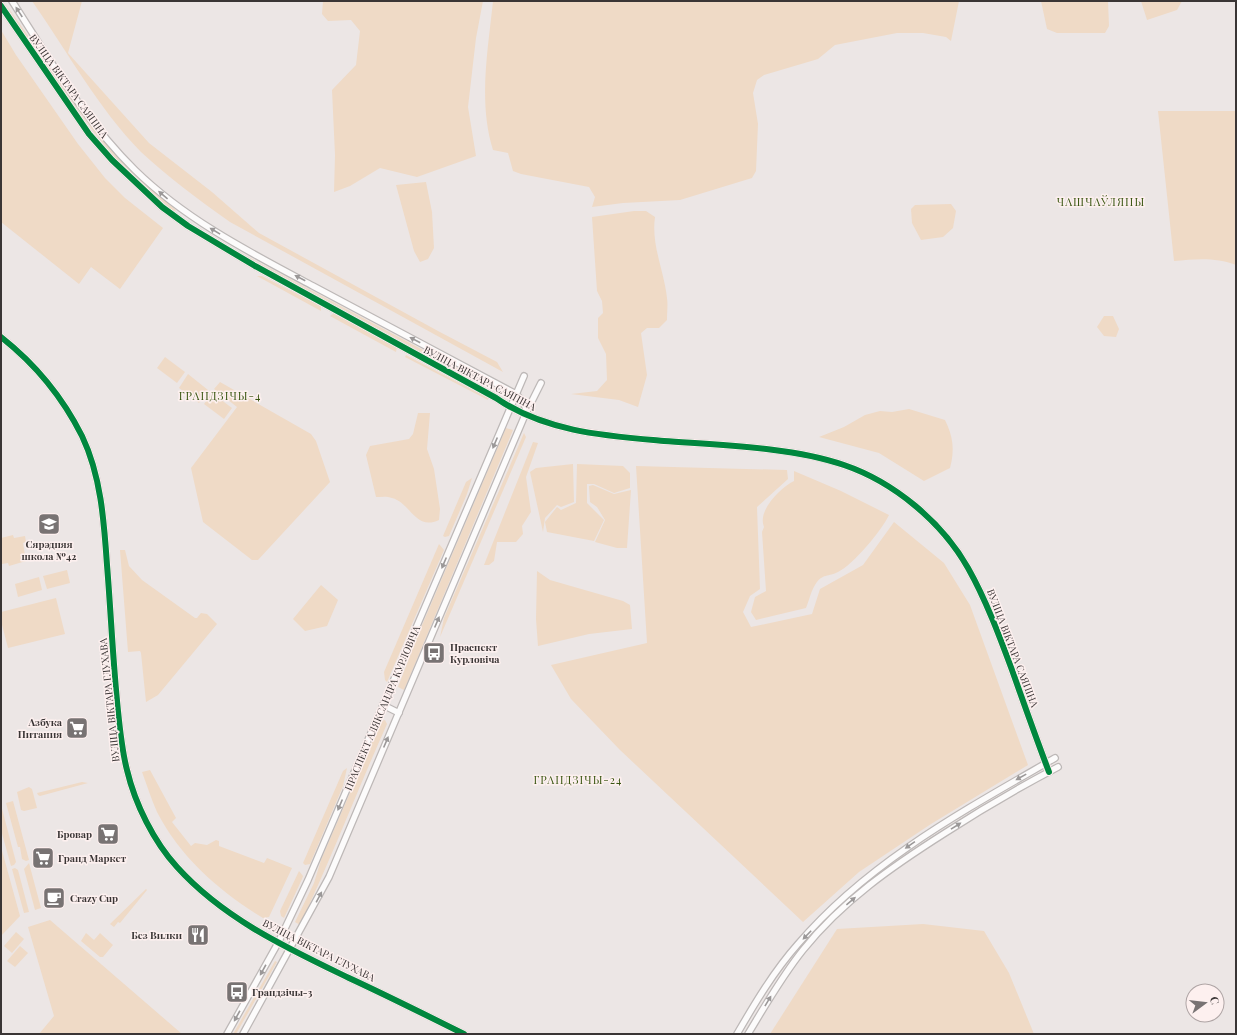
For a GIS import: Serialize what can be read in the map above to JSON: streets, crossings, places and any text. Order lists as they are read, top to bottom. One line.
{"streets":{"street":["ВУЛІЦА ВІКТАРА САЯПІНА","ВУЛІЦА ВІКТАРА ГЛУХАВА","ПРАСПЕКТ АЛЯКСАНДРА КУРЛОВІЧА"]},"crossings":[["ВУЛІЦА ВІКТАРА САЯПІНА","ПРАСПЕКТ АЛЯКСАНДРА КУРЛОВІЧА"],["ВУЛІЦА ВІКТАРА ГЛУХАВА","ПРАСПЕКТ АЛЯКСАНДРА КУРЛОВІЧА"]],"districts":["ЧАШЧАЎЛЯНЫ","ГРАНДЗІЧЫ-4","ГРАНДЗІЧЫ-24"],"places":{"school or university":["Сярэдняя школа №42"],"bus stop":["Праспект Курловіча","Грандзічы-3"],"supermarket":["Азбука Питания","Бровар","Гранд Маркет"],"cafe":["Crazy Cup"],"restaurant":["Без Вилки"]},"north":"right"}
